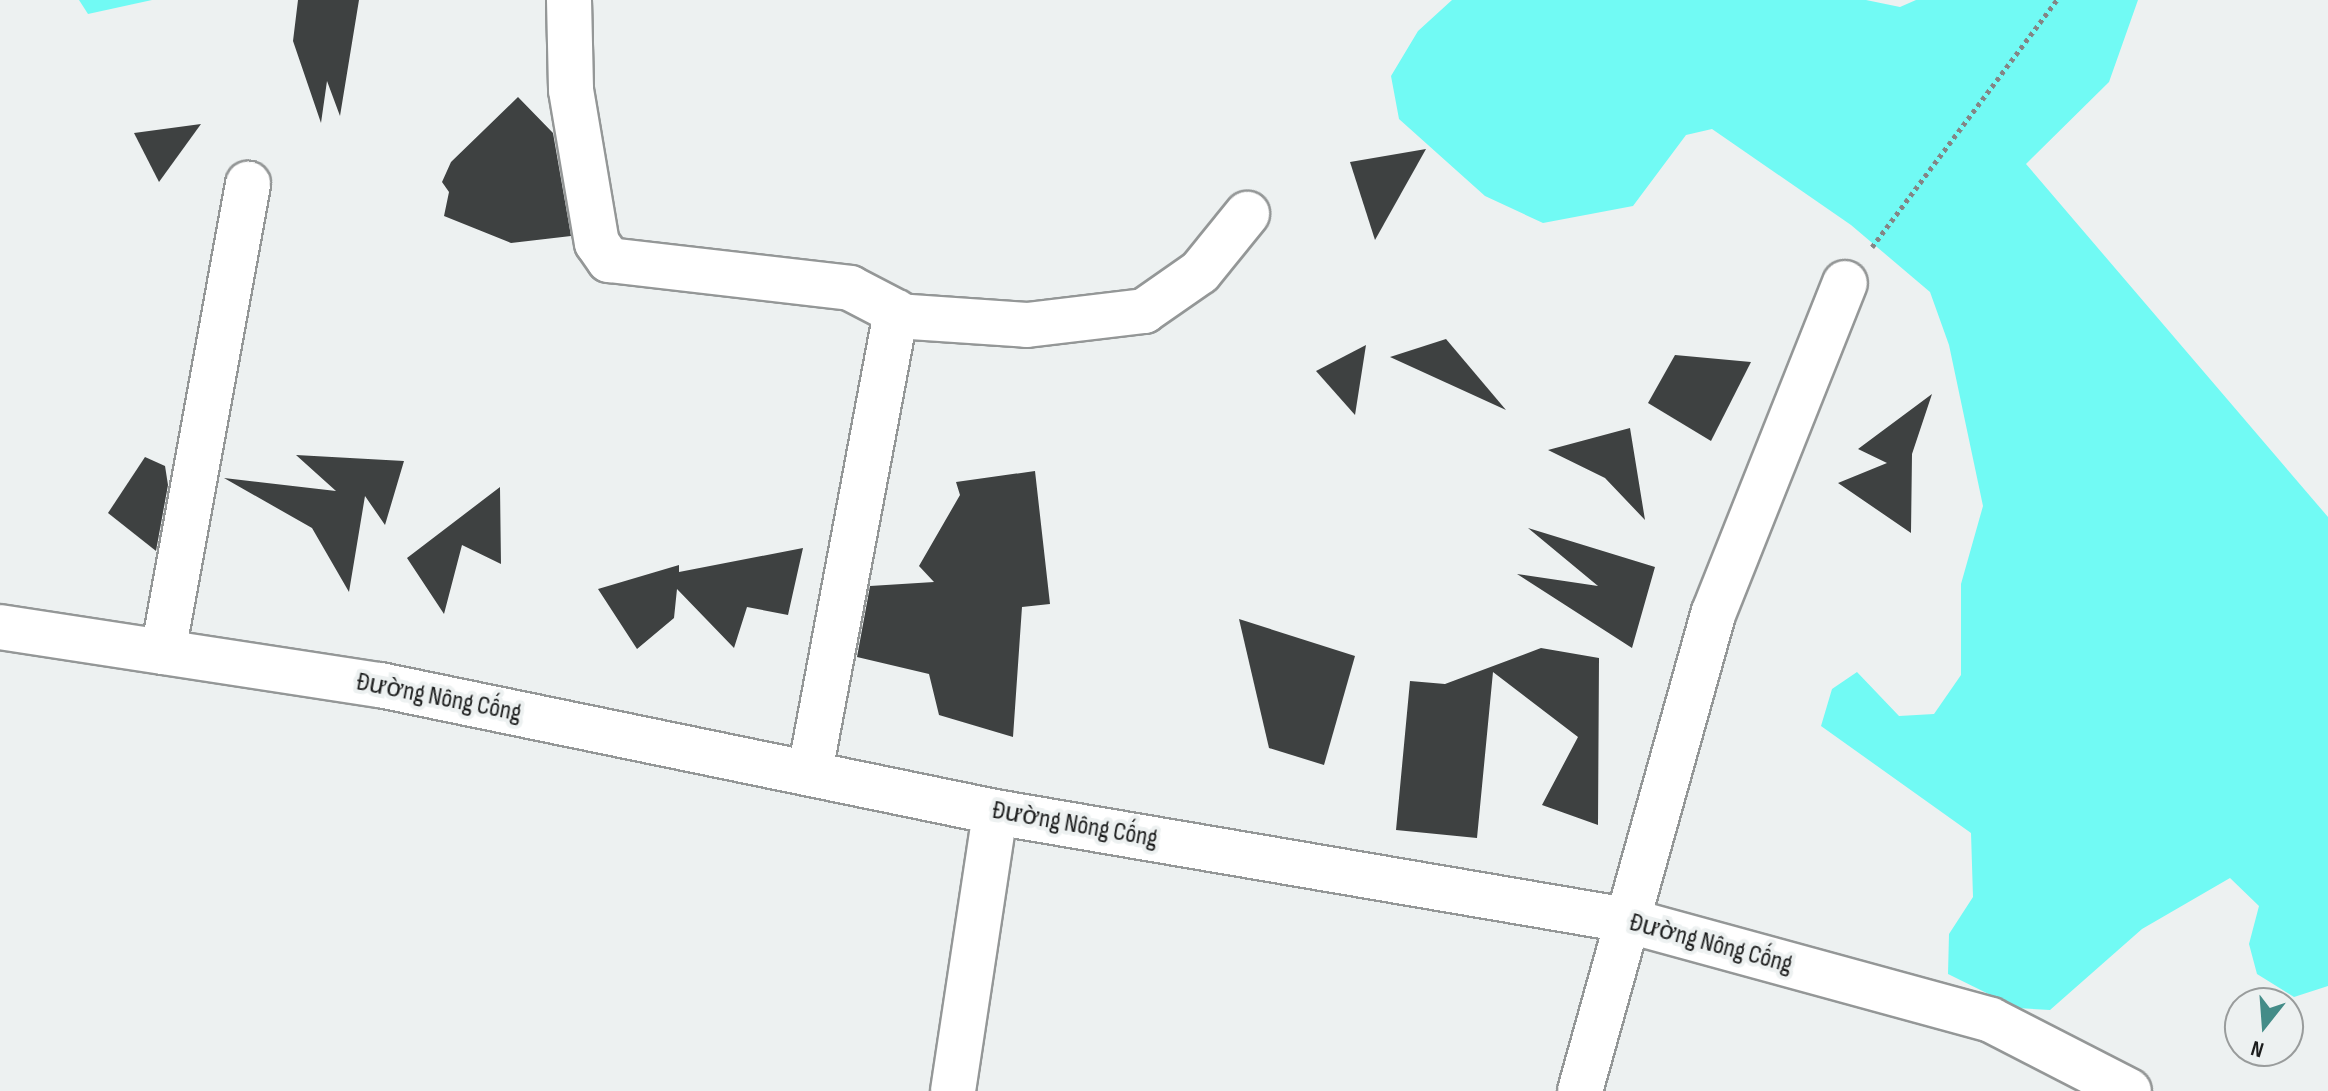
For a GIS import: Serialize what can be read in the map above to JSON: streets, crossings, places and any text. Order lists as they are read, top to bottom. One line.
{"streets":{"street":["Đường Nông Cống"]},"north":"bottom"}
